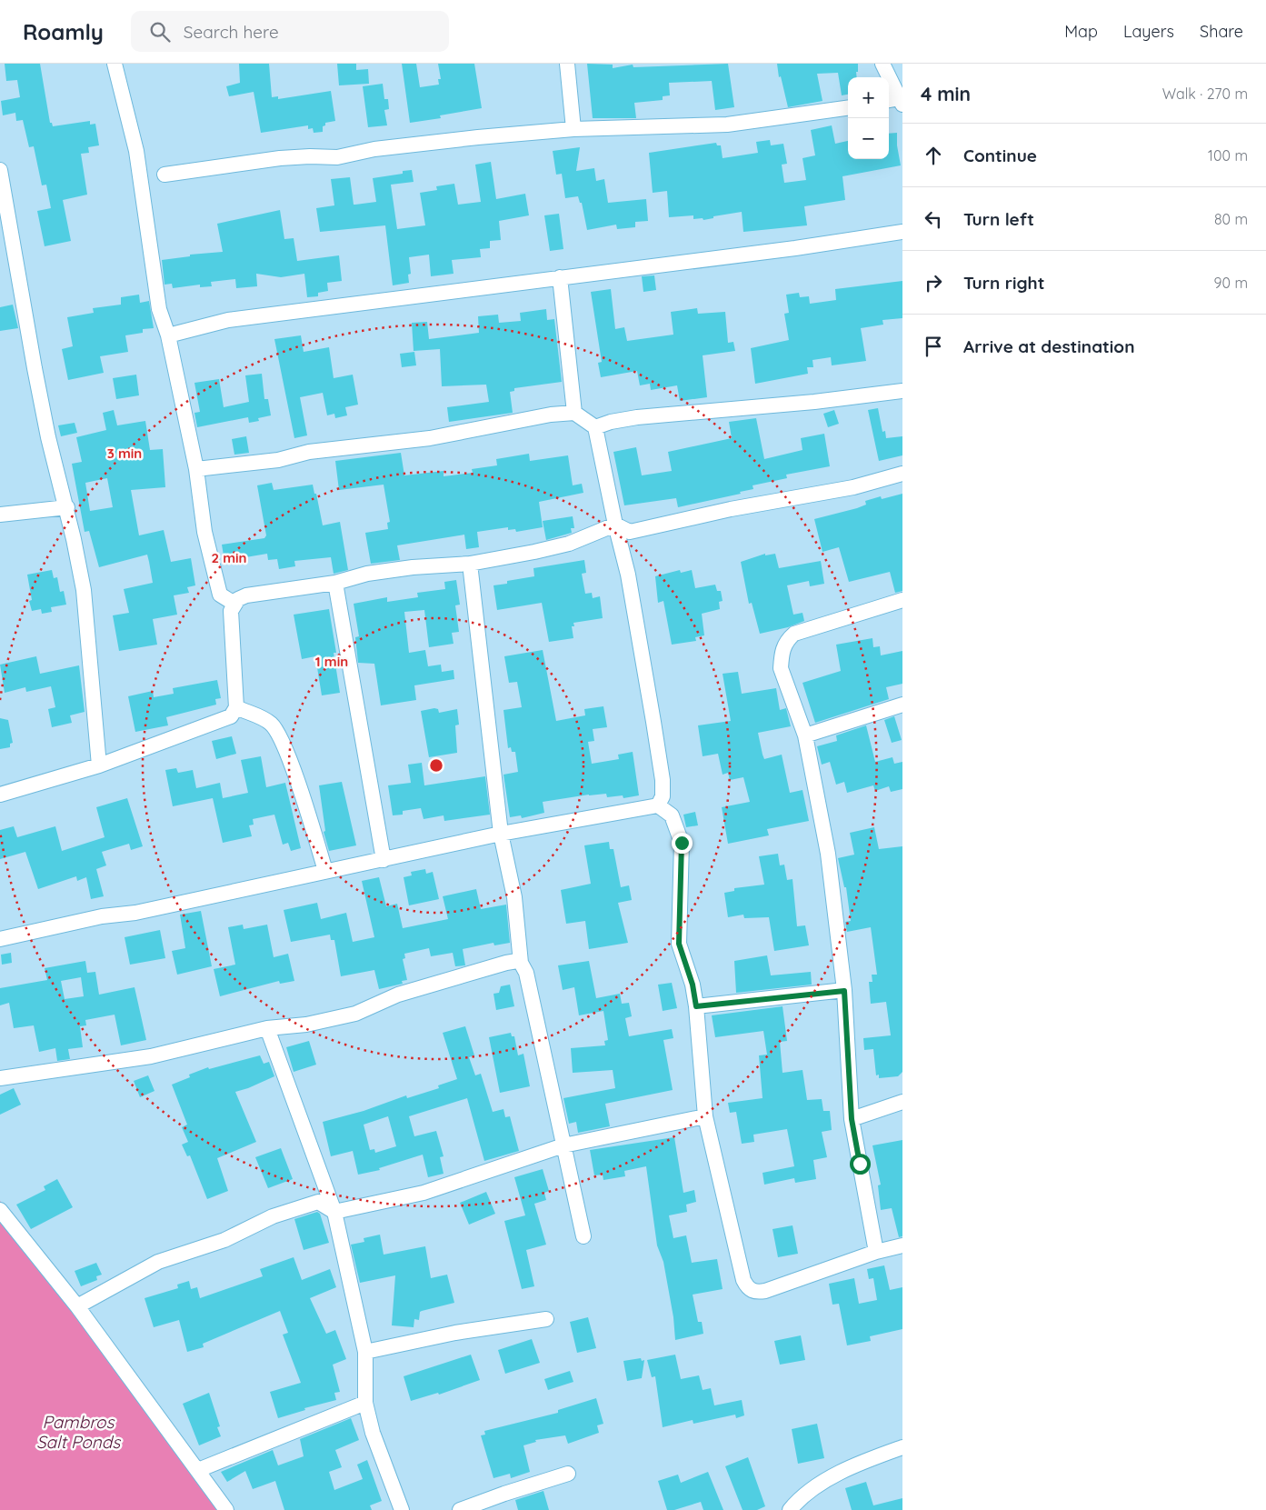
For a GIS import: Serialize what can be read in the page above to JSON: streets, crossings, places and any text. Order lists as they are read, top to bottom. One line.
{"water":["Pambros Salt Ponds"],"page":{"header":"Roamly","search":"Search here","nav":["Map","Layers","Share"],"heading":["4 min","Walk · 270 m"],"map_buttons":["+","−"],"list":[["Continue","100 m"],["Turn left","80 m"],["Turn right","90 m"],"Arrive at destination"]},"rings":["3 min","2 min","1 min"]}
